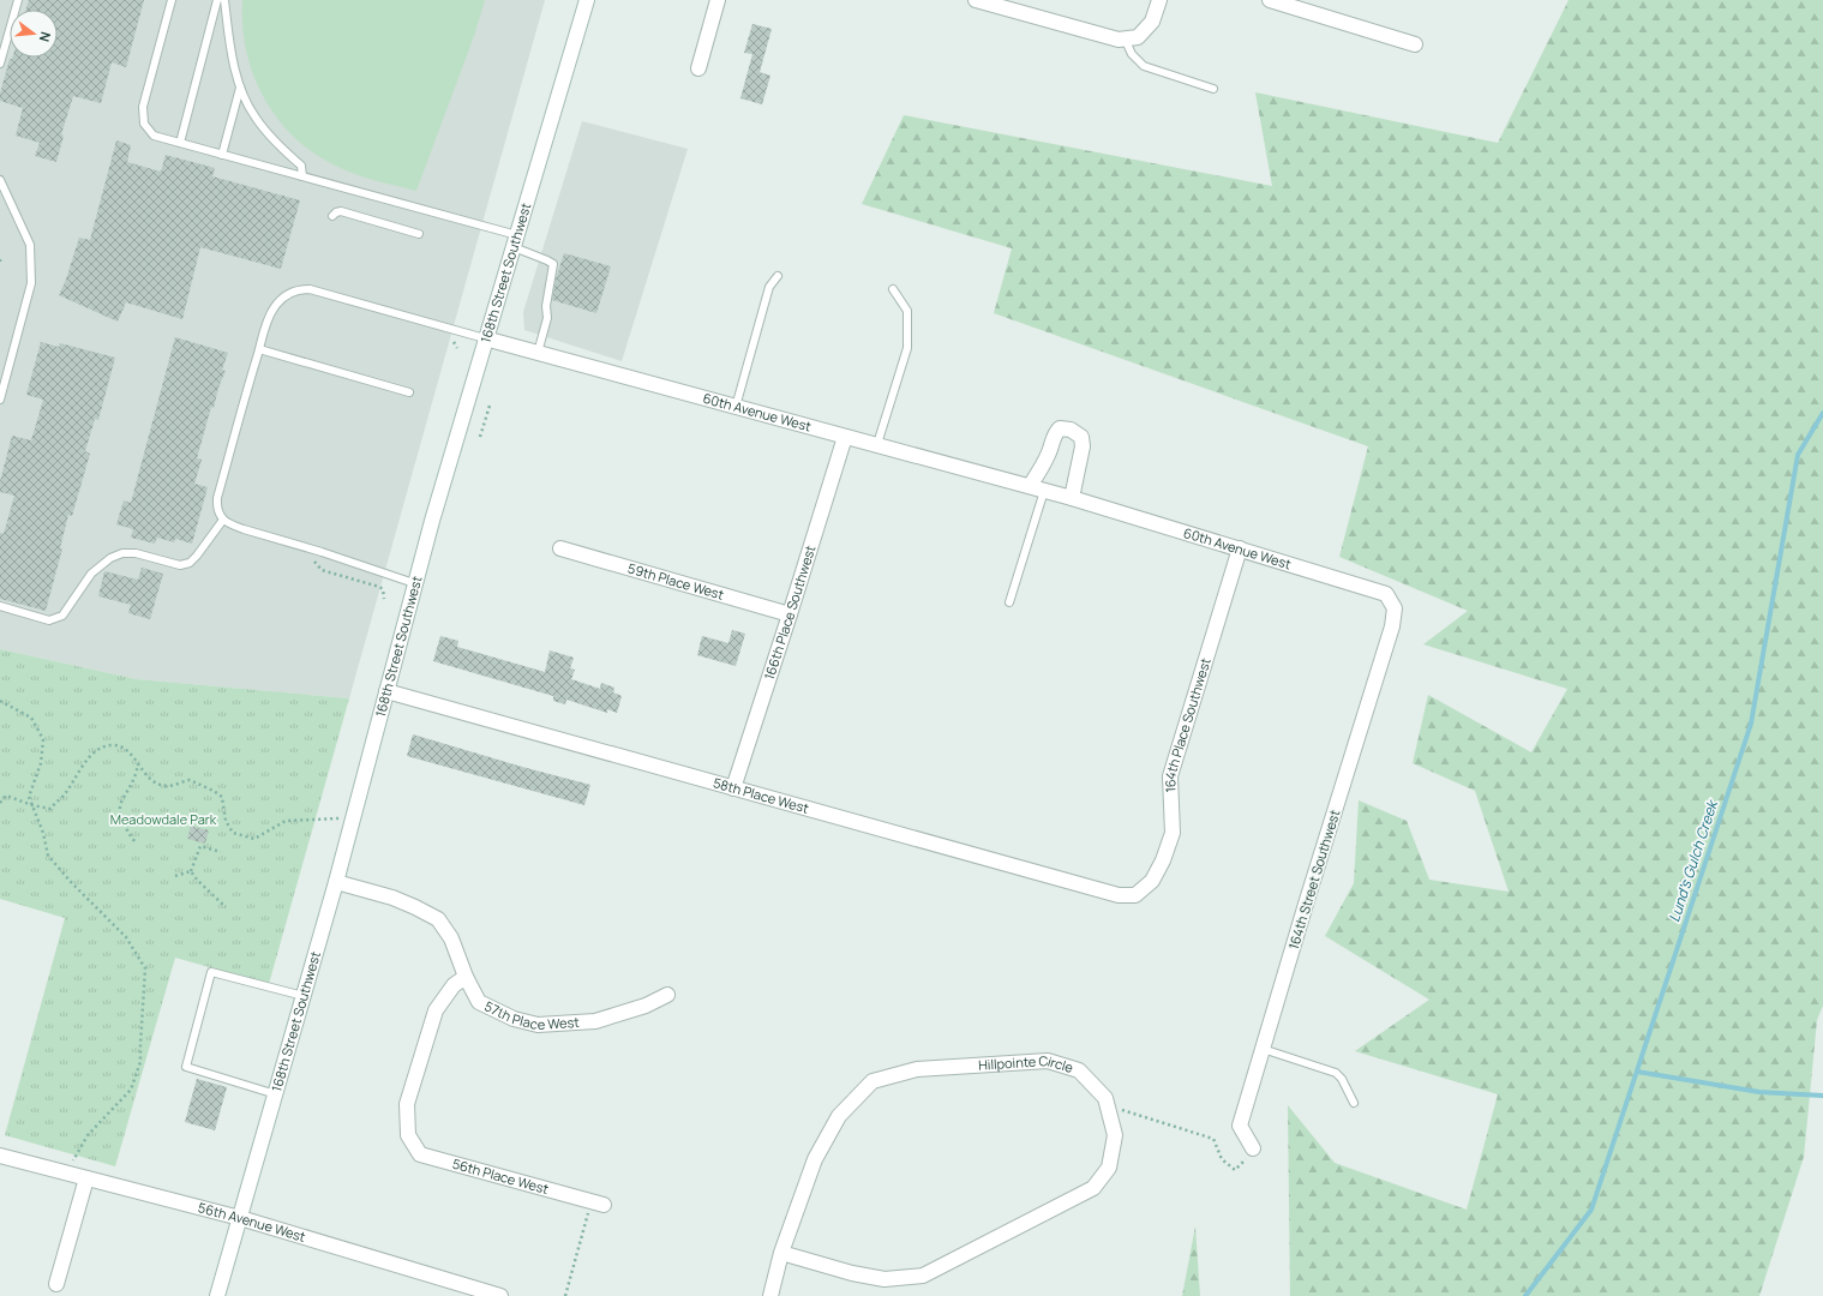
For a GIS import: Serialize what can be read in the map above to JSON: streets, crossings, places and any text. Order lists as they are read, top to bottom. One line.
{"streets":{"street":["168th Street Southwest","60th Avenue West","59th Place West","166th Place Southwest","164th Place Southwest","58th Place West","164th Street Southwest","57th Place West","Hillpointe Circle","56th Place West","56th Avenue West"]},"crossings":[["168th Street Southwest","60th Avenue West"],["168th Street Southwest","58th Place West"],["168th Street Southwest","57th Place West"],["168th Street Southwest","56th Avenue West"],["60th Avenue West","166th Place Southwest"],["60th Avenue West","164th Place Southwest"],["60th Avenue West","164th Street Southwest"],["59th Place West","166th Place Southwest"],["166th Place Southwest","58th Place West"],["164th Place Southwest","58th Place West"],["57th Place West","56th Place West"]],"water":["Lund's Gulch Creek"],"parks":["Meadowdale Park"],"north":"right"}
